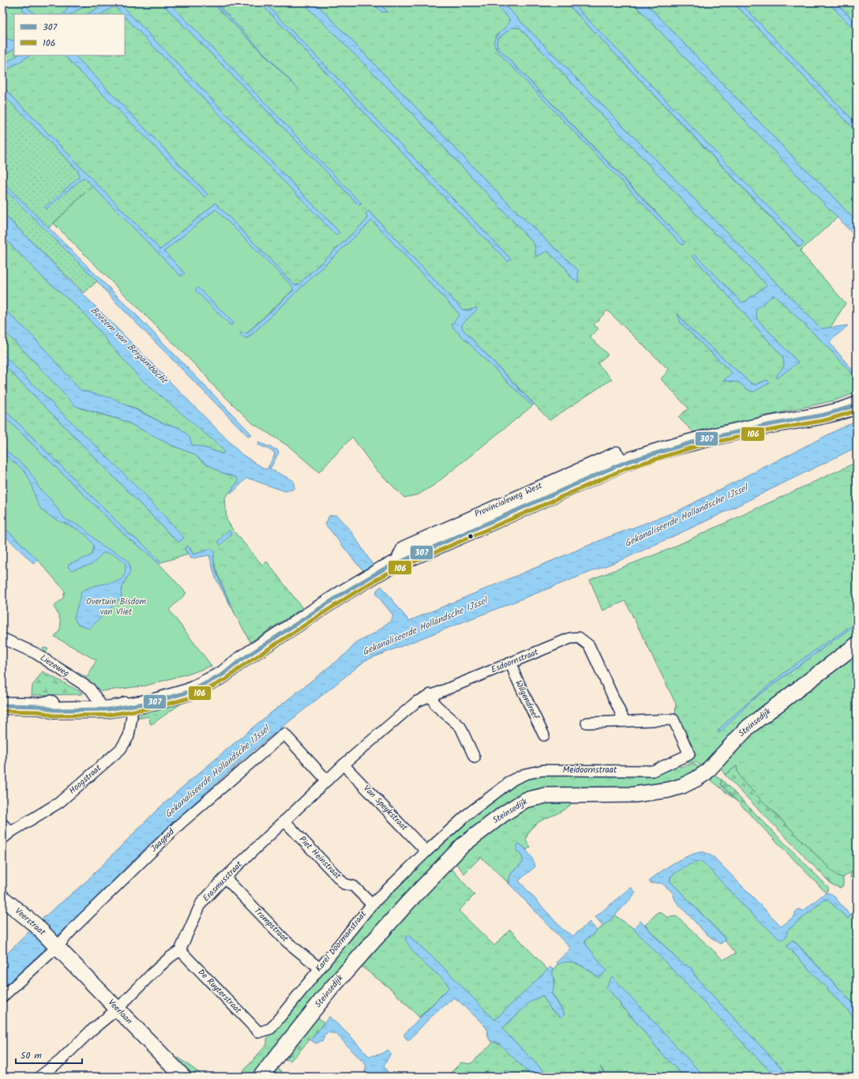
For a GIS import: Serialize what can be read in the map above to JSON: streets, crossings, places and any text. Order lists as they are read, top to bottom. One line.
{"streets":{"main road":["Provincialeweg West"],"street":["Esdoornstraat","Liezeweg","Wilgendreef","Steinsedijk","Meidoornstraat","Hoogstraat","Van Speykstraat","Jaagpad","Piet Heinstraat","Erasmusstraat","Veerstraat","Trompstraat","Karel Doormanstraat","De Ruyterstraat","Veerlaan"]},"crossings":[["Provincialeweg West","Hoogstraat"],["Esdoornstraat","Wilgendreef"],["Esdoornstraat","Meidoornstraat"],["Esdoornstraat","Van Speykstraat"],["Esdoornstraat","Erasmusstraat"],["Meidoornstraat","Van Speykstraat"],["Meidoornstraat","Karel Doormanstraat"],["Van Speykstraat","Erasmusstraat"],["Van Speykstraat","Karel Doormanstraat"],["Jaagpad","Erasmusstraat"],["Jaagpad","Veerstraat"],["Jaagpad","Veerlaan"],["Piet Heinstraat","Erasmusstraat"],["Piet Heinstraat","Karel Doormanstraat"],["Erasmusstraat","Trompstraat"],["Erasmusstraat","De Ruyterstraat"],["Erasmusstraat","Veerlaan"],["Veerstraat","Veerlaan"],["Trompstraat","Karel Doormanstraat"],["Karel Doormanstraat","De Ruyterstraat"]],"water":["Boezem van Bergambacht","Gekanaliseerde Hollandsche IJssel"],"parks":["Overtuin Bisdom van Vliet"],"lines":["transit line 307","transit line 106"],"legend":["307","106"],"scale_bar":"50 m"}
